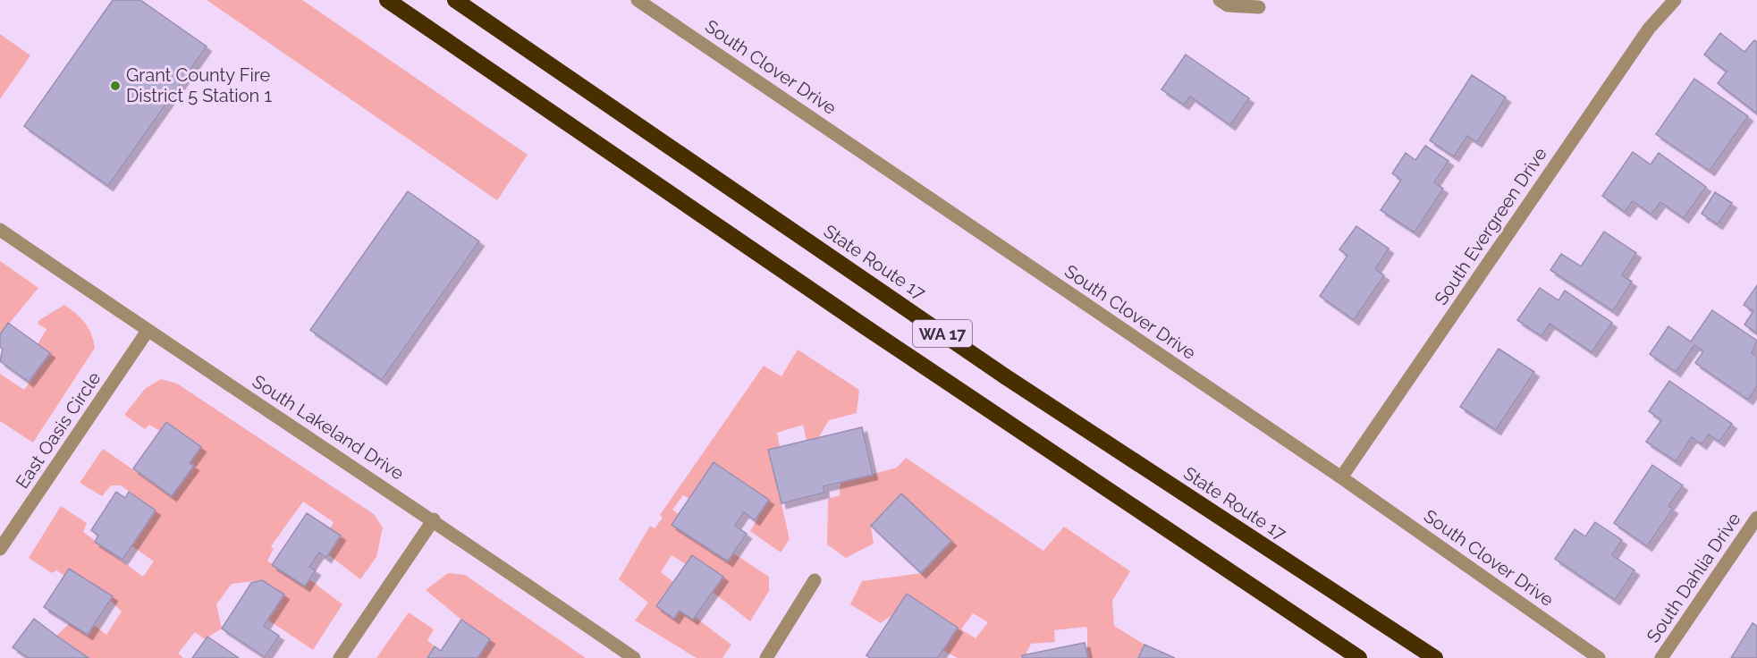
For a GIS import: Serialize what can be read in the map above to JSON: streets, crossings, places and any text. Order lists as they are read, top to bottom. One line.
{"streets":{"highway":["State Route 17","WA 17"],"street":["South Clover Drive","South Evergreen Drive","South Lakeland Drive","East Oasis Circle","South Dahlia Drive"]},"crossings":[["South Clover Drive","South Evergreen Drive"],["South Lakeland Drive","East Oasis Circle"]],"places":["Grant County Fire District 5 Station 1"]}
